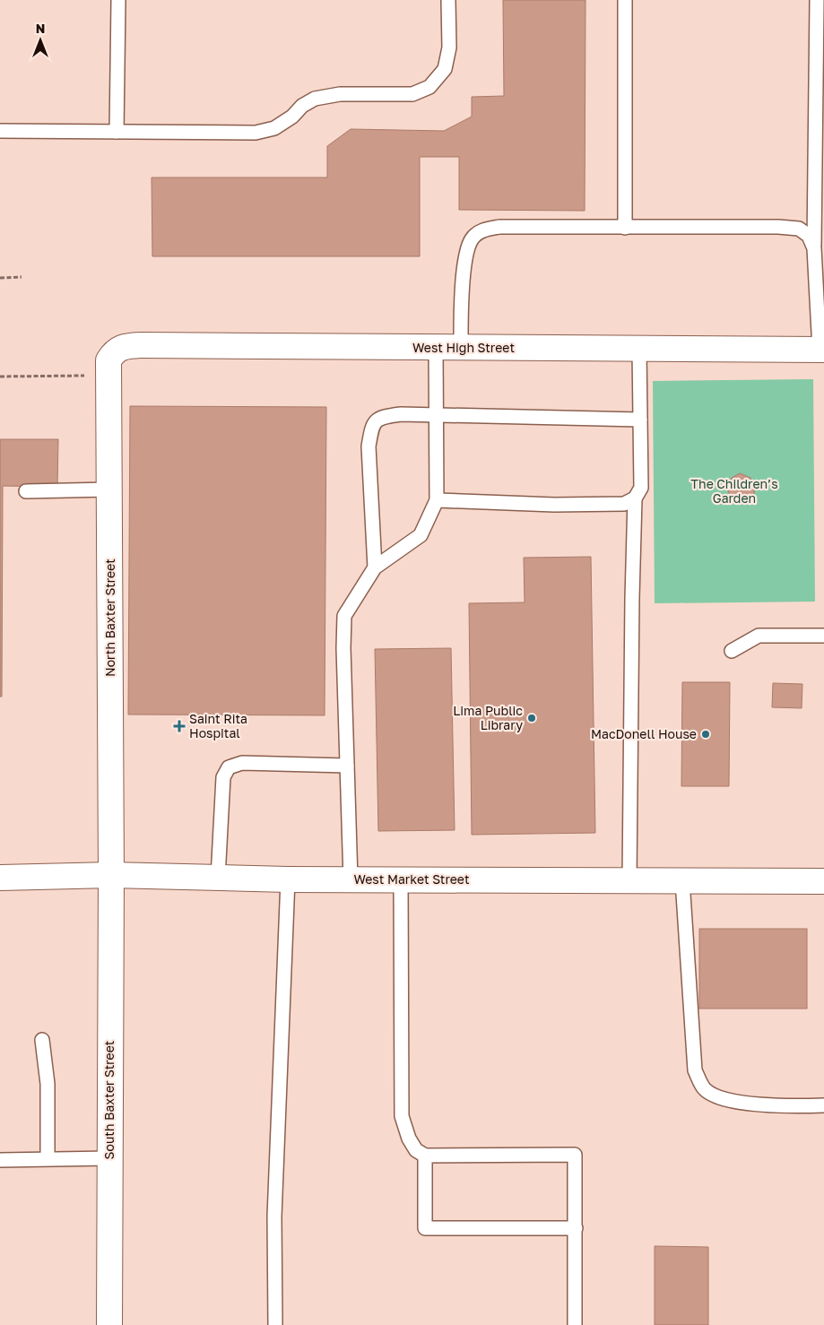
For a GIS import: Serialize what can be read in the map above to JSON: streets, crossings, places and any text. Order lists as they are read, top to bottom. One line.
{"streets":{"street":["West High Street","North Baxter Street","West Market Street","South Baxter Street"]},"crossings":[["West High Street","North Baxter Street"],["North Baxter Street","West Market Street"],["North Baxter Street","South Baxter Street"],["West Market Street","South Baxter Street"]],"parks":["The Children’s Garden"],"places":{"other":["Lima Public Library","MacDonell House"],"health":["Saint Rita Hospital"]},"north":"top"}
